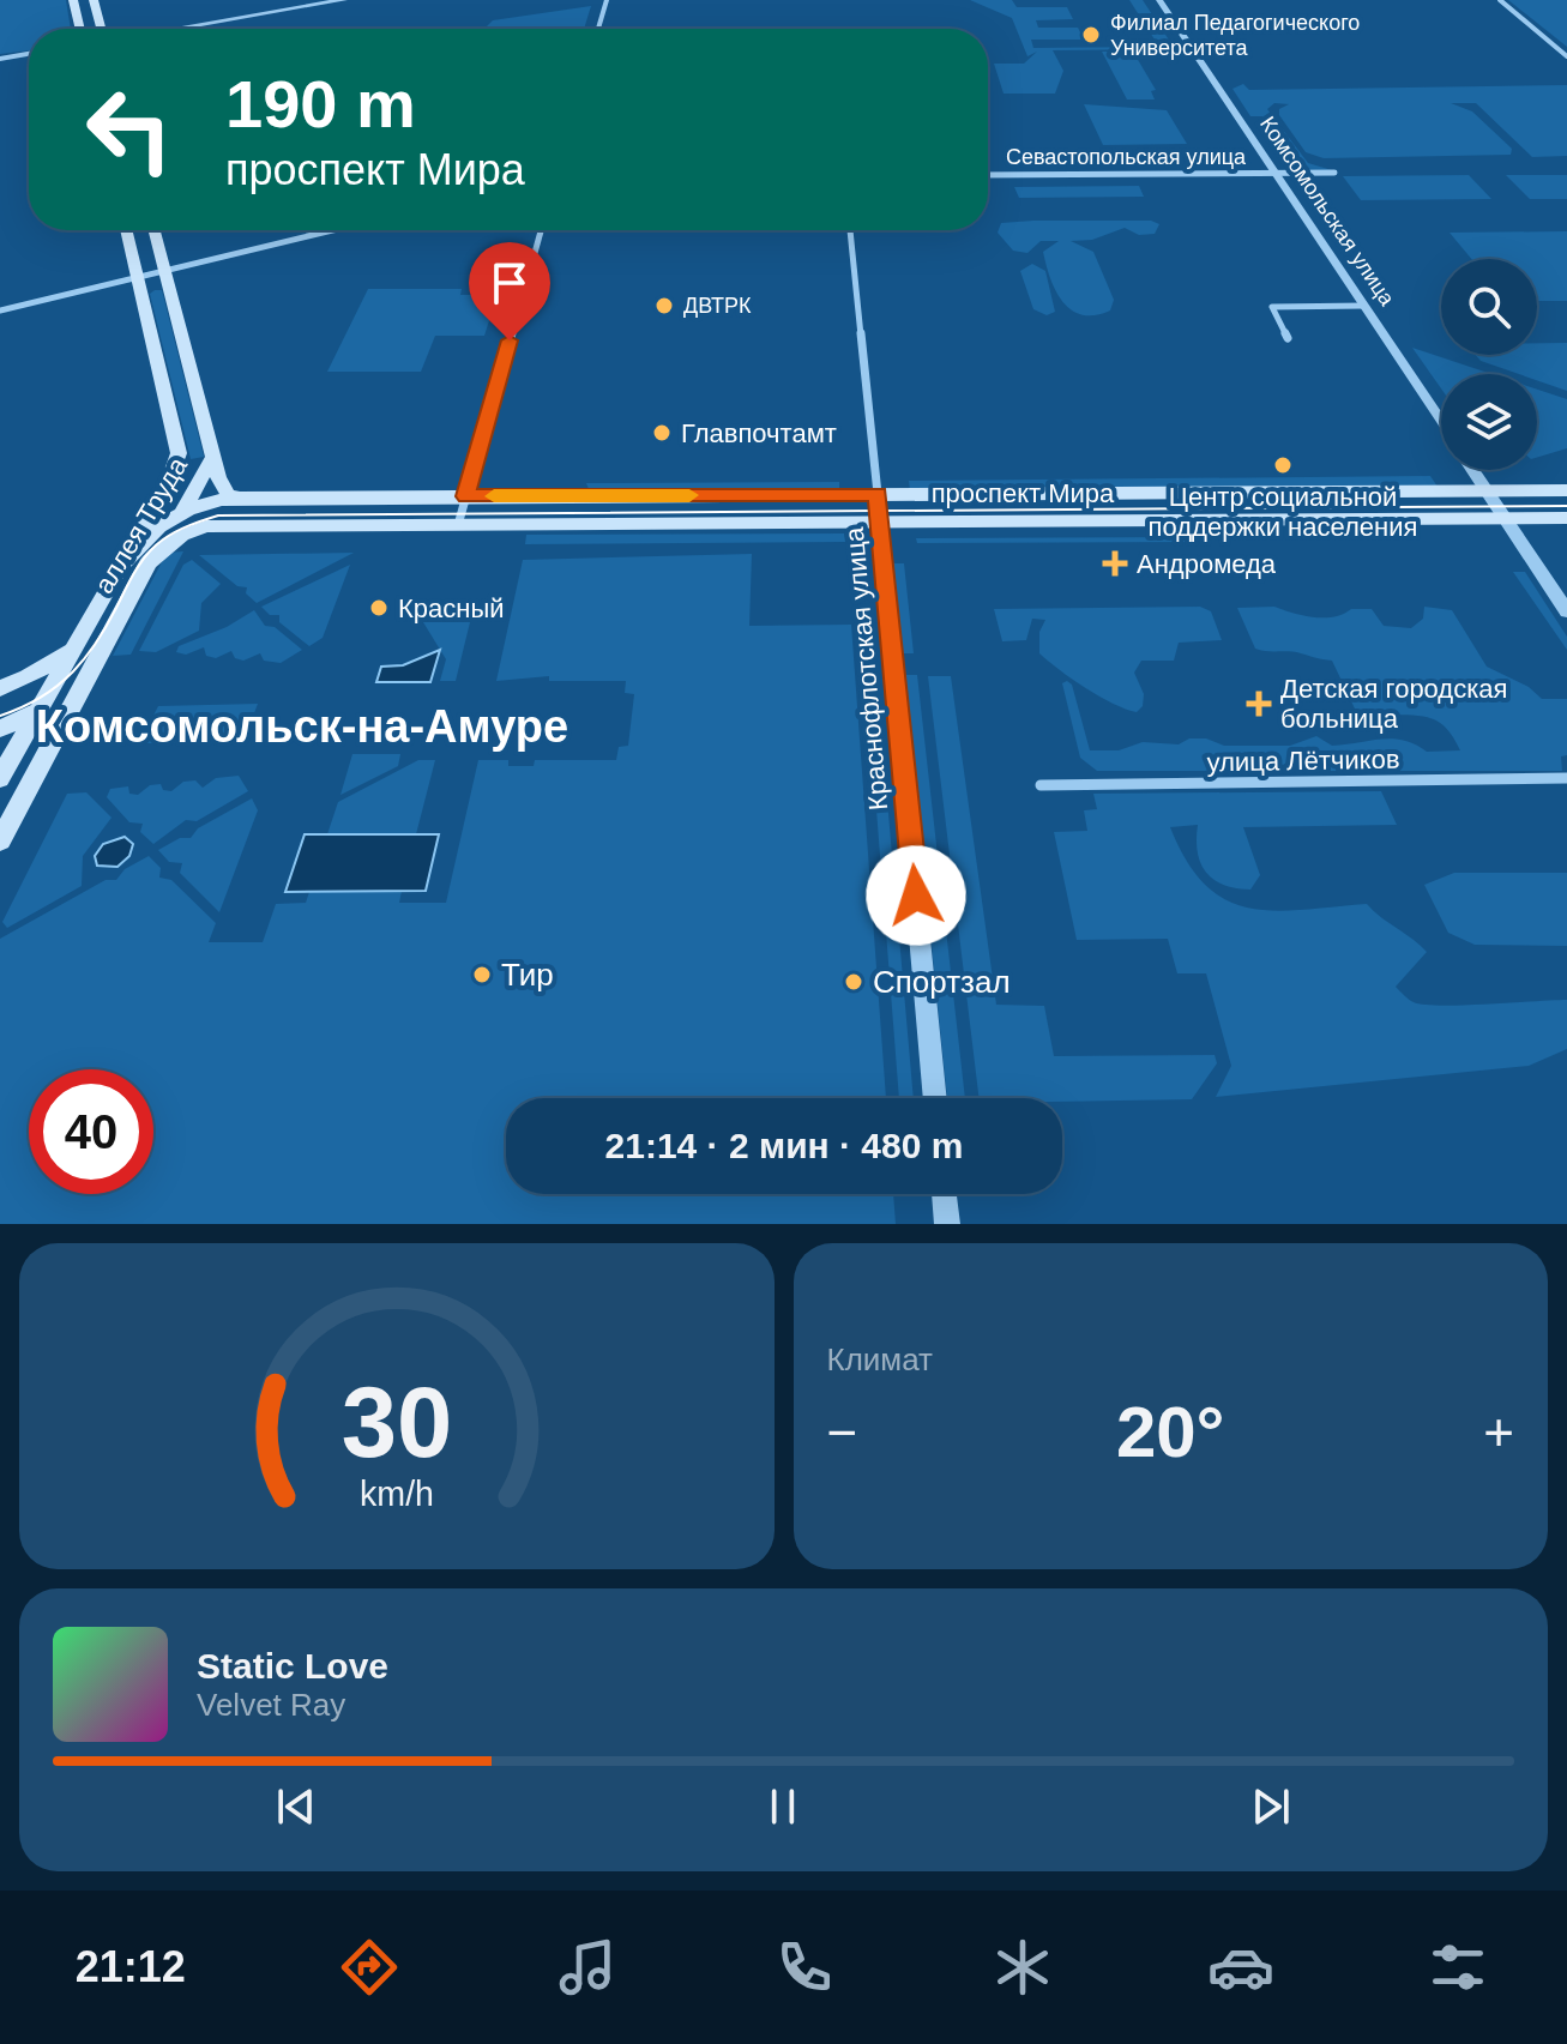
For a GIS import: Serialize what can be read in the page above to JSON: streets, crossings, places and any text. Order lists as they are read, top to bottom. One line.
{"streets":{"main road":["проспект Мира","аллея Труда"],"street":["Севастопольская улица","Комсомольская улица","Краснофлотская улица","улица Лётчиков"]},"crossings":[["Севастопольская улица","Комсомольская улица"],["проспект Мира","аллея Труда"],["проспект Мира","Краснофлотская улица"]],"districts":["Комсомольск-на-Амуре"],"places":{"other":["Филиал Педагогического Университета","ДВТРК","Главпочтамт","Центр социальной поддержки населения","Красный","Тир","Спортзал"],"health":["Андромеда","Детская городская больница"]},"page":{"turn":["190 m","проспект Мира"],"limit":"40","trip":"21:14 · 2 мин · 480 m","tile":"Климат","heat":["−","20°","+"],"song":["Static Love","Velvet Ray"],"tabs":"21:12","gauge":["30","km/h"]}}
